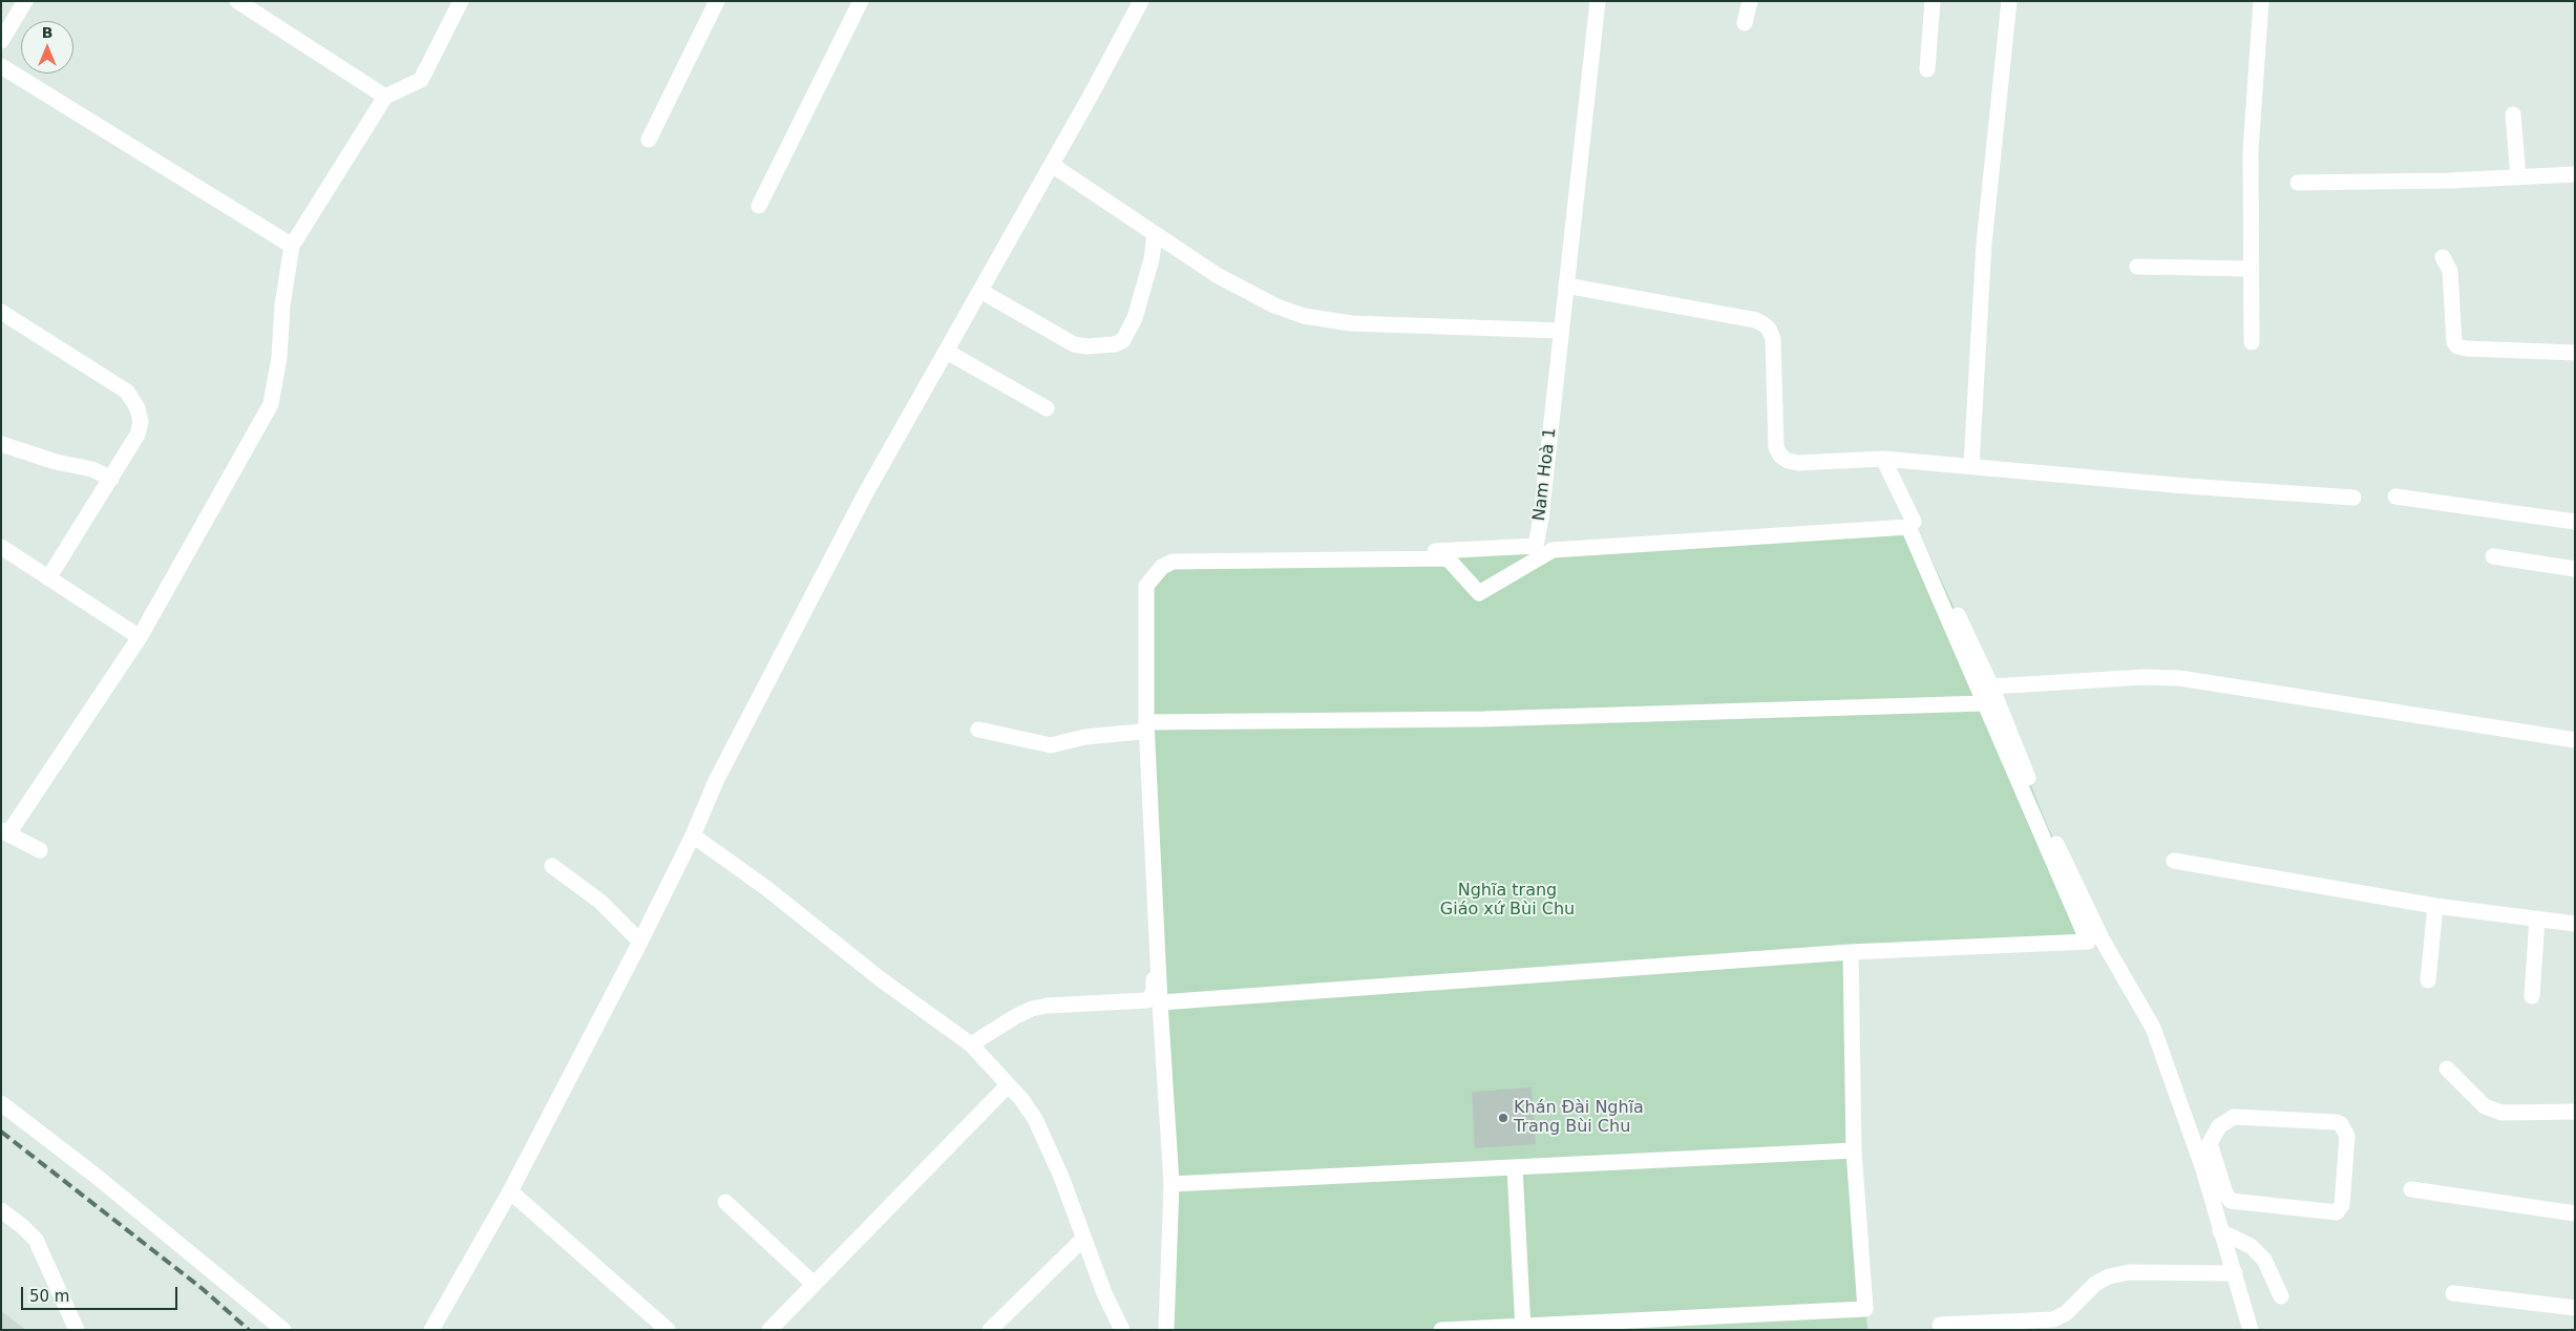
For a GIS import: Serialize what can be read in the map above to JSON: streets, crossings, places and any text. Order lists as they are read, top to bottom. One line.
{"streets":{"street":["Nam Hoà 1"]},"parks":["Nghĩa trang Giáo xứ Bùi Chu"],"places":["Khán Đài Nghĩa Trang Bùi Chu"],"scale_bar":"50 m","north":"top"}
